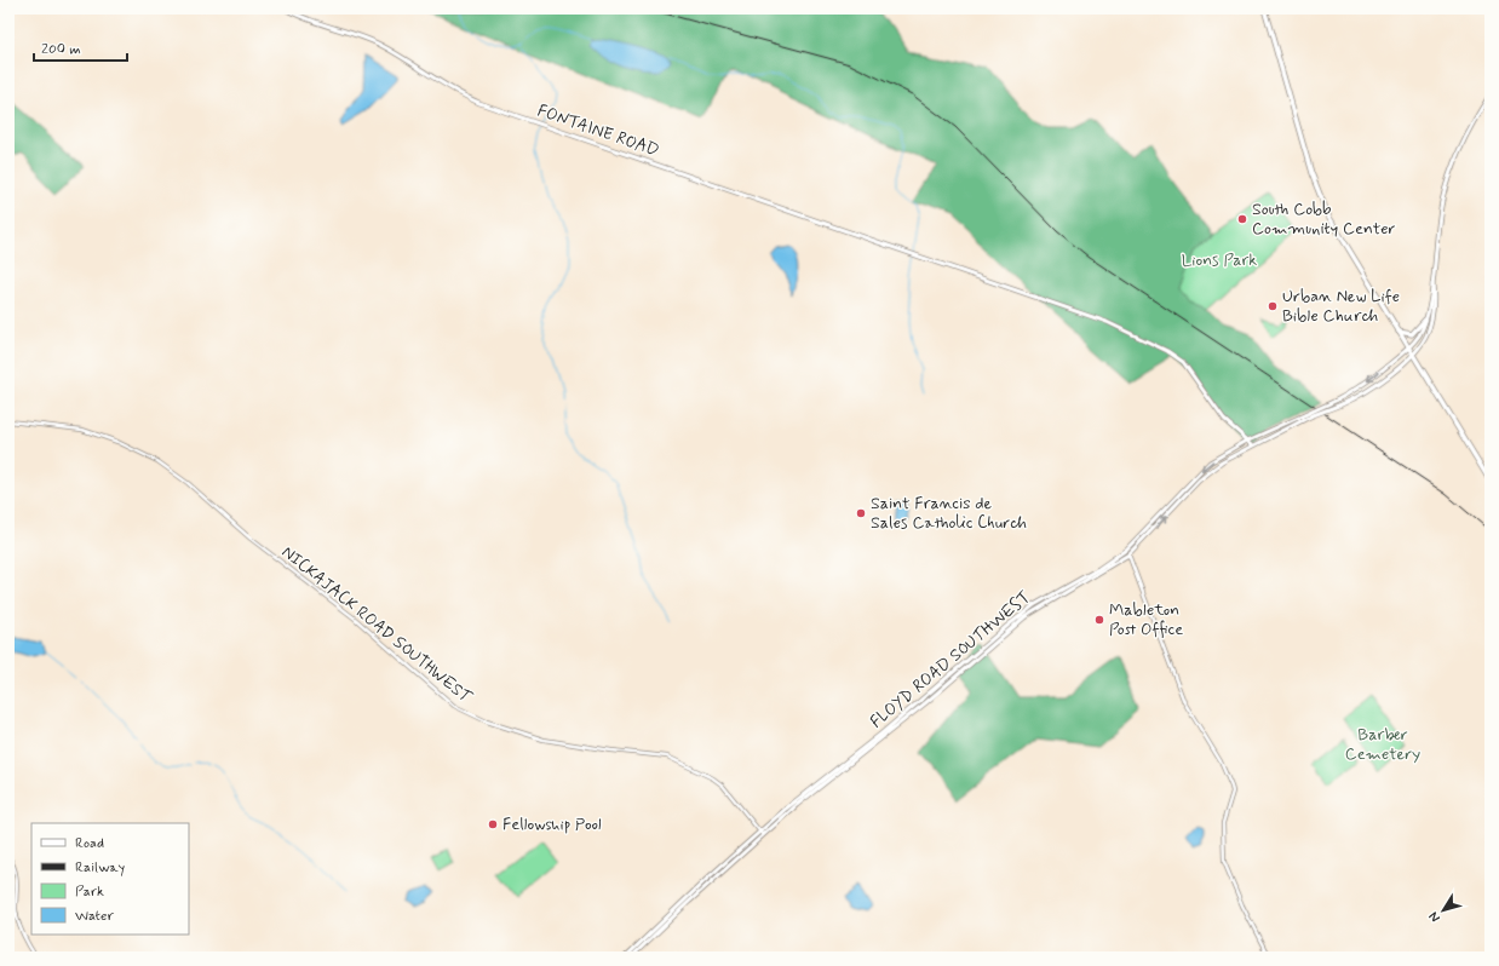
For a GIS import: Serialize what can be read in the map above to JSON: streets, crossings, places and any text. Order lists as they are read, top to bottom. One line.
{"streets":{"main road":["FONTAINE ROAD","FLOYD ROAD SOUTHWEST"],"street":["NICKAJACK ROAD SOUTHWEST"]},"crossings":[["FONTAINE ROAD","FLOYD ROAD SOUTHWEST"],["NICKAJACK ROAD SOUTHWEST","FLOYD ROAD SOUTHWEST"]],"parks":["Lions Park","Barber Cemetery"],"places":["South Cobb Community Center","Urban New Life Bible Church","Saint Francis de Sales Catholic Church","Mableton Post Office","Fellowship Pool"],"legend":["Road","Railway","Park","Water"],"scale_bar":"200 m","north":"bottom left"}
